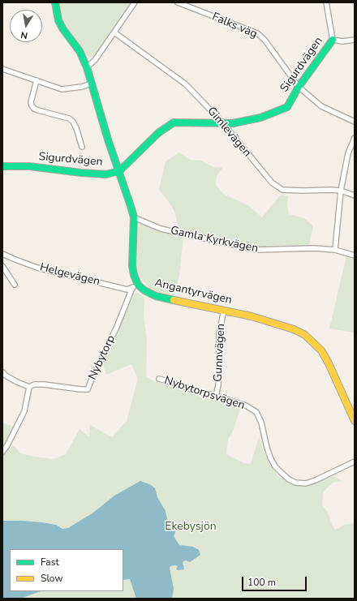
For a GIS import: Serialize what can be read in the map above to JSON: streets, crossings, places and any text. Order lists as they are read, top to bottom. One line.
{"streets":{"street":["Falks väg","Sigurdvägen","Gimlevägen","Gamla Kyrkvägen","Helgevägen","Angantyrvägen","Gunnvägen","Nybytorp","Nybytorpsvägen"]},"crossings":[["Falks väg","Sigurdvägen"],["Sigurdvägen","Gimlevägen"],["Sigurdvägen","Angantyrvägen"],["Gamla Kyrkvägen","Angantyrvägen"],["Helgevägen","Angantyrvägen"],["Helgevägen","Nybytorp"],["Angantyrvägen","Gunnvägen"],["Angantyrvägen","Nybytorp"],["Gunnvägen","Nybytorpsvägen"]],"parks":["Ekebysjön"],"legend":["Fast","Slow"],"scale_bar":"100 m","north":"bottom"}
